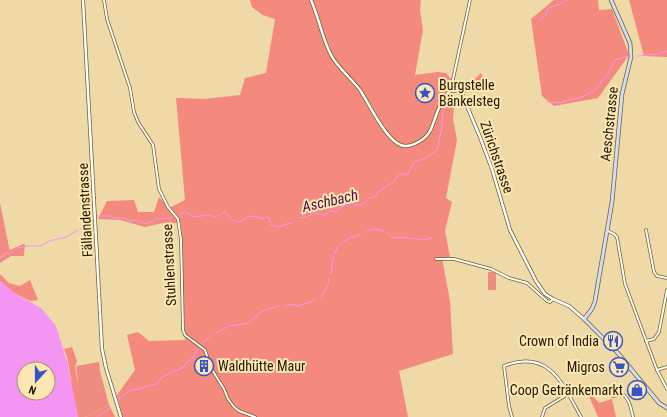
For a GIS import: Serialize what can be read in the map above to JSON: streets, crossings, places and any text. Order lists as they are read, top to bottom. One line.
{"streets":{"main road":["Aeschstrasse","Zürichstrasse"],"street":["Fällandenstrasse","Stuhlenstrasse"]},"crossings":[["Aeschstrasse","Zürichstrasse"]],"water":["Aschbach"],"places":{"place":["Burgstelle Bänkelsteg"],"restaurant":["Crown of India"],"building":["Waldhütte Maur"],"supermarket":["Migros"],"shop":["Coop Getränkemarkt"]},"north":"bottom"}
